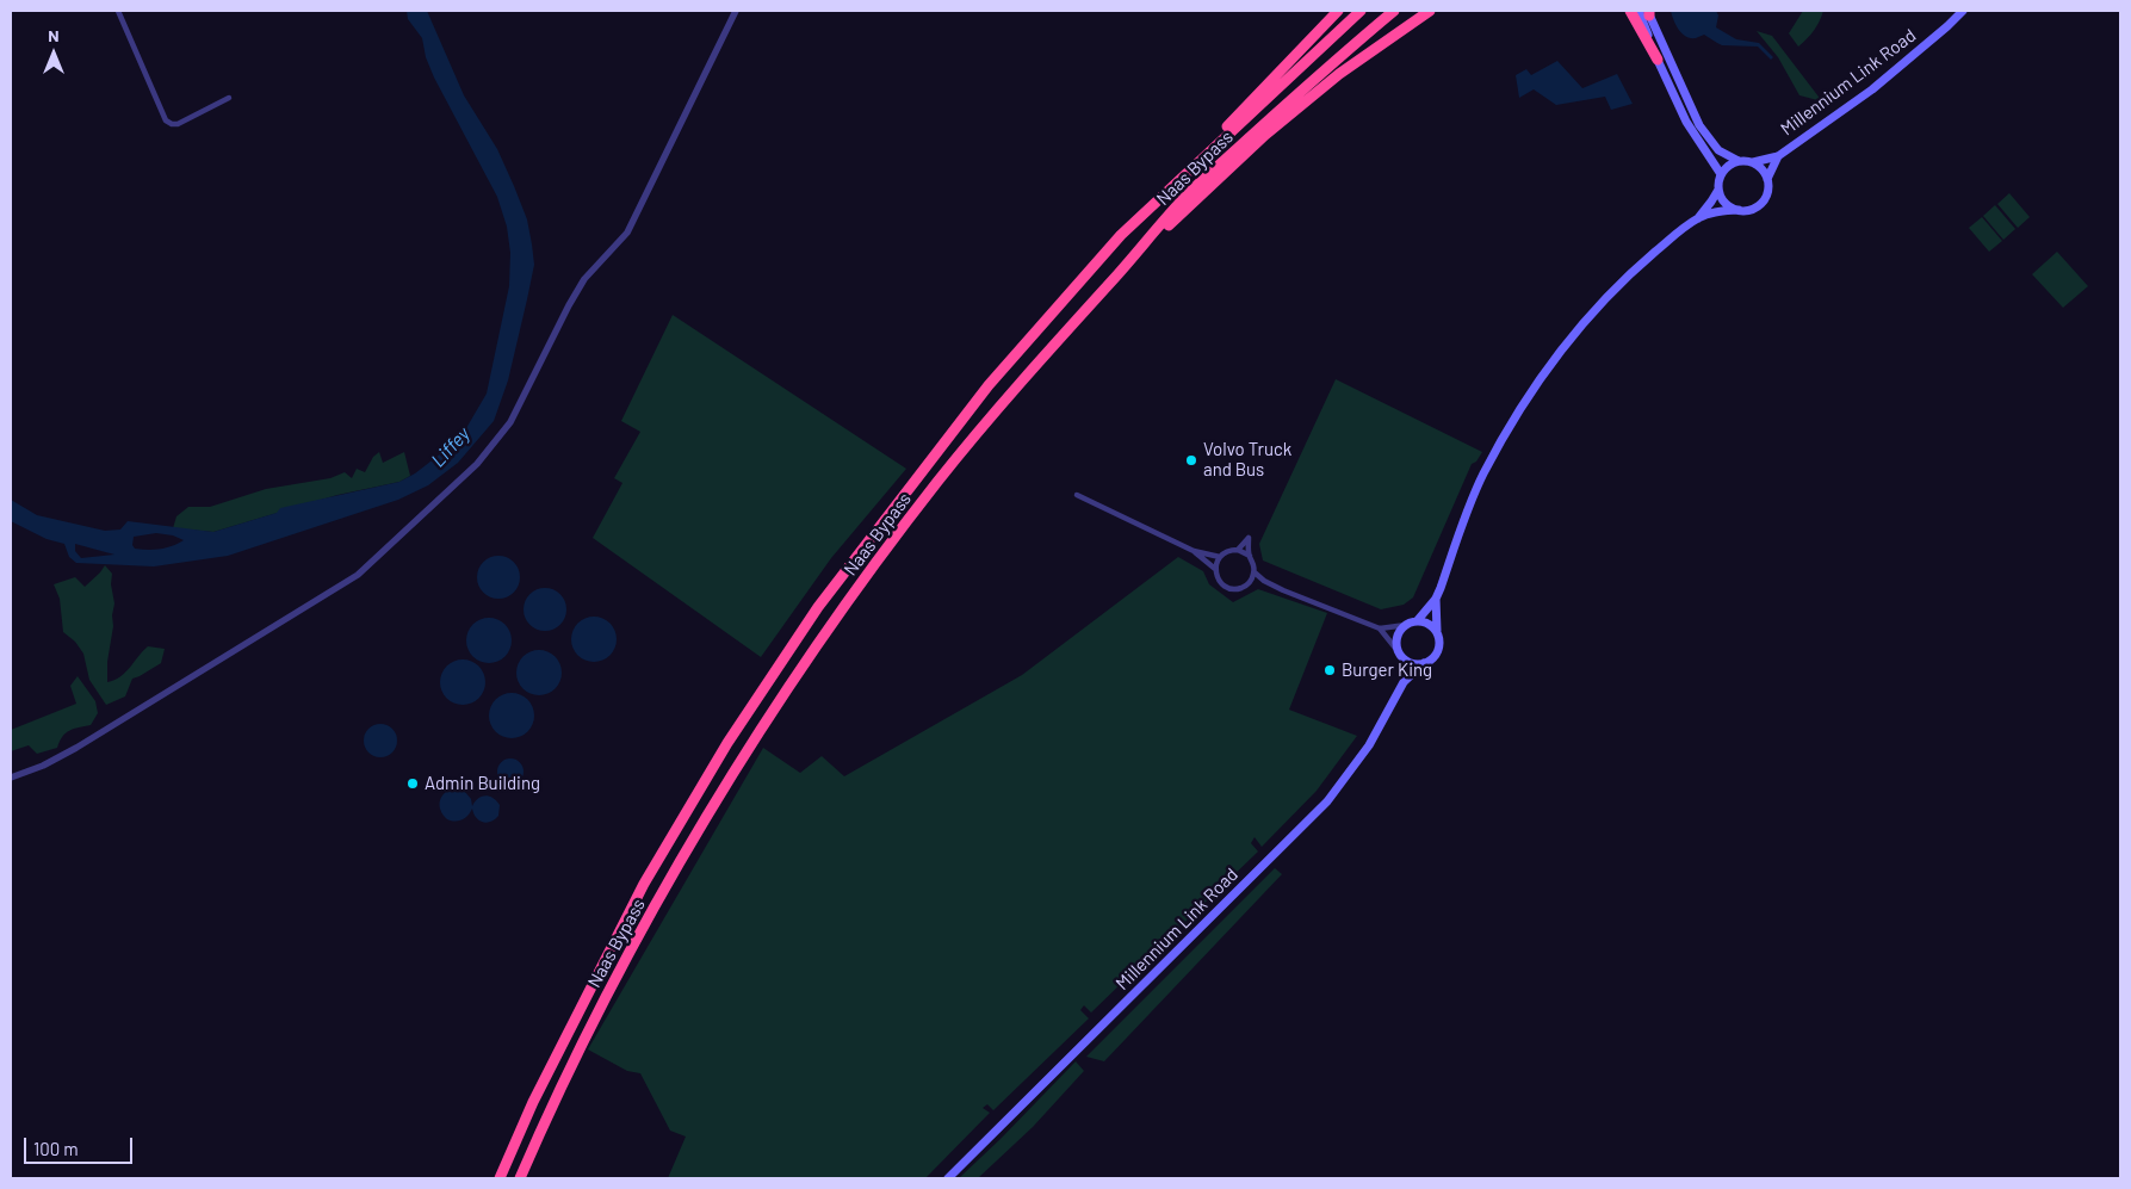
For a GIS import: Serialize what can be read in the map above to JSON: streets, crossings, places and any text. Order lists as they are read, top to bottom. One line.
{"streets":{"highway":["Naas Bypass"],"main road":["Millennium Link Road"]},"water":["Liffey"],"places":["Volvo Truck and Bus","Burger King","Admin Building"],"scale_bar":"100 m","north":"top"}
